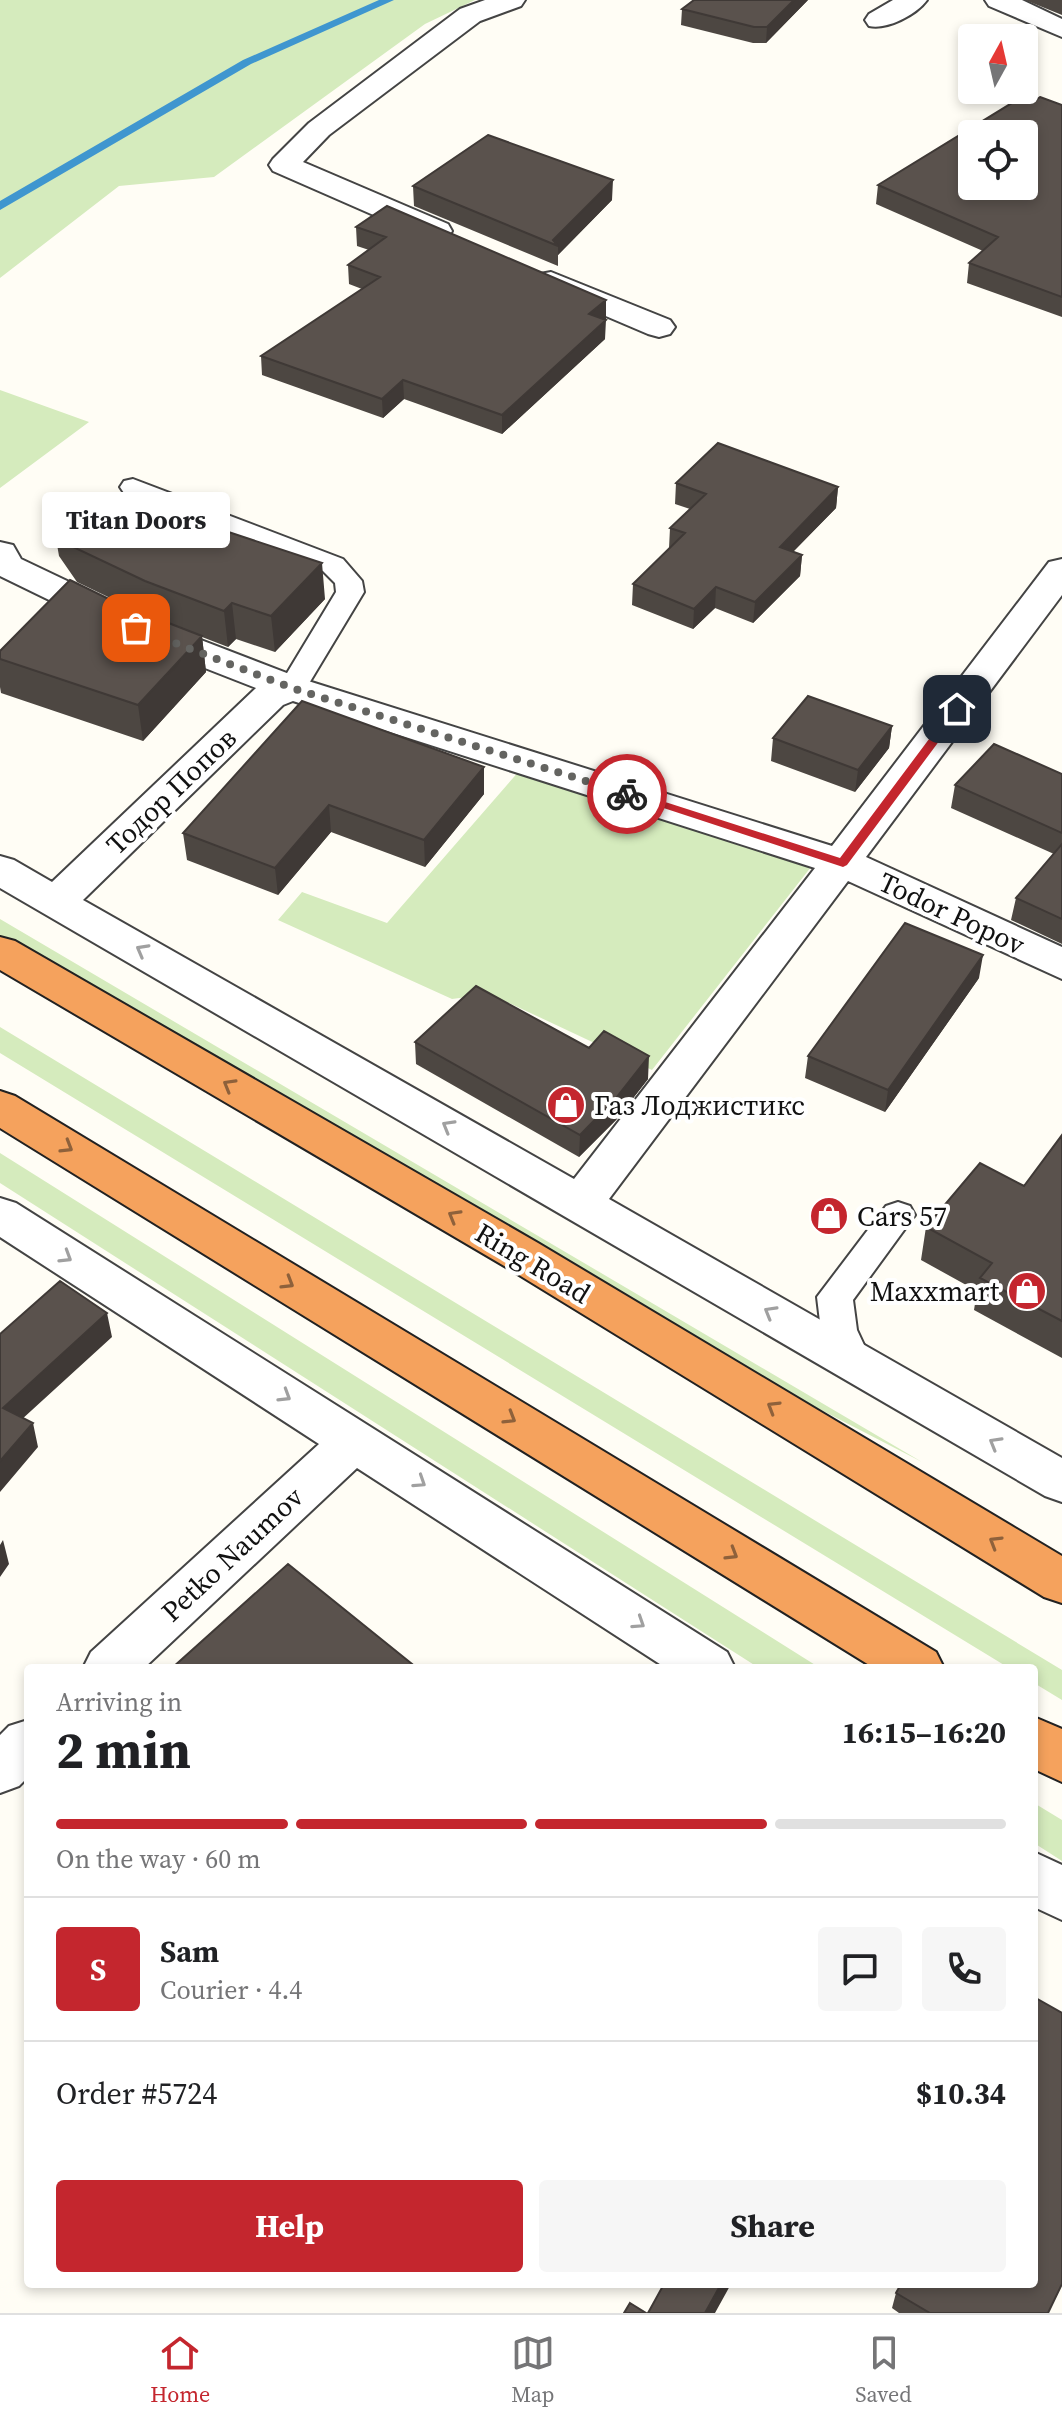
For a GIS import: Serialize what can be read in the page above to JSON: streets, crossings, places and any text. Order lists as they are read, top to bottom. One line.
{"streets":{"highway":["Ring Road"],"street":["Тодор Попов","Todor Popov","Petko Naumov"]},"crossings":[["Тодор Попов","Todor Popov"]],"places":{"other":["Titan Doors"],"shop":["Газ Лоджистикс","Cars 57","Maxxmart"]},"north":"top","page":{"bubble":"Titan Doors","heading":["2 min","Arriving in","16:15–16:20"],"panel":["Sam","Courier · 4.4","Order #5724","$10.34"],"bar":"On the way · 60 m","round":"S","buttons":["Help","Share"],"tabs":["Home","Map","Saved"]}}
